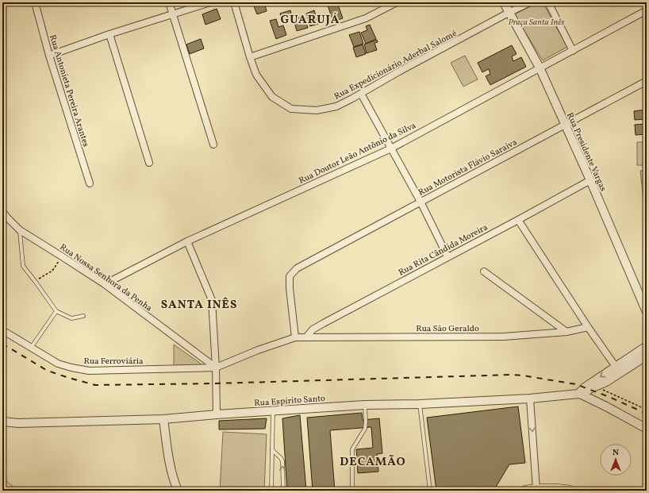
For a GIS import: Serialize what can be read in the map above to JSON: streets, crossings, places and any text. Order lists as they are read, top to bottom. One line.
{"streets":{"street":["Rua Expedicionário Aderbal Salomé","Rua Antonieta Pereira Arantes","Rua Presidente Vargas","Rua Doutor Leão Antônio da Silva","Rua Motorista Flávio Saraiva","Rua Rita Cândida Moreira","Rua Nossa Senhora da Penha","Rua São Geraldo","Rua Ferroviária","Rua Espírito Santo"]},"crossings":[["Rua Expedicionário Aderbal Salomé","Rua Presidente Vargas"],["Rua Presidente Vargas","Rua Doutor Leão Antônio da Silva"],["Rua Presidente Vargas","Rua Motorista Flávio Saraiva"],["Rua Presidente Vargas","Rua Rita Cândida Moreira"],["Rua Doutor Leão Antônio da Silva","Rua Nossa Senhora da Penha"],["Rua Motorista Flávio Saraiva","Rua São Geraldo"],["Rua Rita Cândida Moreira","Rua São Geraldo"],["Rua Nossa Senhora da Penha","Rua São Geraldo"],["Rua Nossa Senhora da Penha","Rua Ferroviária"],["Rua São Geraldo","Rua Ferroviária"]],"districts":["GUARUJÁ","SANTA INÊS","DECAMÃO"],"parks":["Praça Santa Inês"],"north":"top"}
